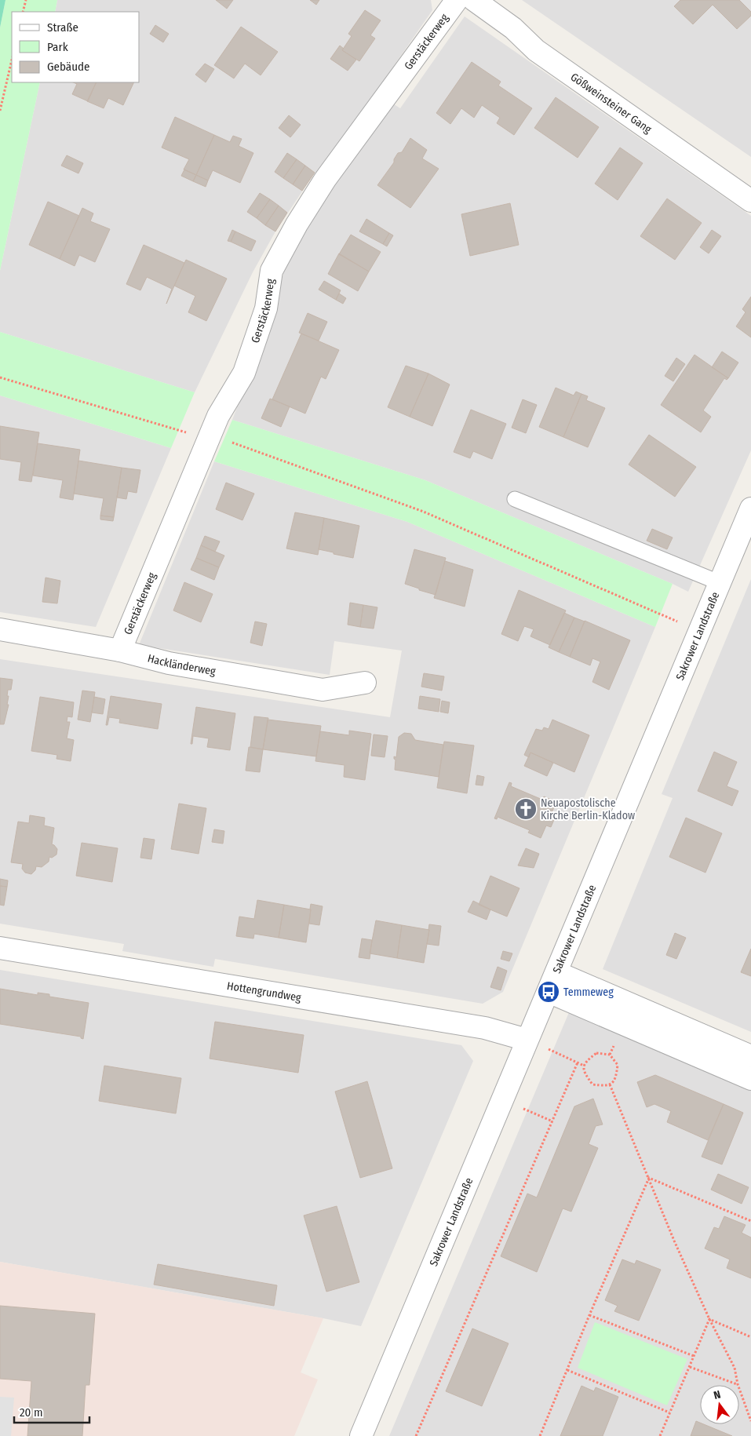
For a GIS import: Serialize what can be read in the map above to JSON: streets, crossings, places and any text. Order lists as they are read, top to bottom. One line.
{"streets":{"street":["Gerstäckerweg","Gößweinsteiner Gang","Sakrower Landstraße","Hackländerweg","Hottengrundweg"]},"crossings":[["Gerstäckerweg","Hackländerweg"],["Sakrower Landstraße","Hottengrundweg"]],"places":{"church":["Neuapostolische Kirche Berlin-Kladow"],"bus stop":["Temmeweg"]},"legend":["Straße","Park","Gebäude"],"scale_bar":"20 m","north":"top"}
